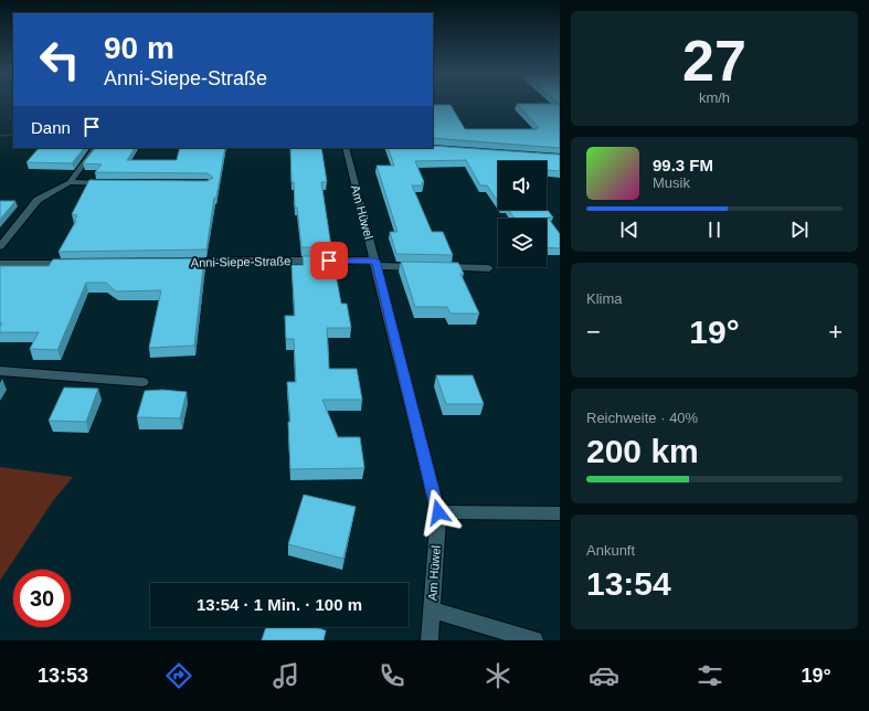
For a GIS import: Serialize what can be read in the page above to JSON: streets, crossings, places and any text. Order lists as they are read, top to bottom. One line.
{"streets":{"street":["Am Hüwel","Anni-Siepe-Straße"]},"crossings":[["Am Hüwel","Anni-Siepe-Straße"]],"page":{"tile":[["27","km/h"],"Klima",["Reichweite · 40%","200 km"],["Ankunft","13:54"]],"turn":["90 m","Anni-Siepe-Straße"],"then":"Dann","song":["99.3 FM","Musik"],"heat":["−","19°","+"],"limit":"30","trip":"13:54 · 1 Min. · 100 m","tabs":["13:53","19°"]}}
